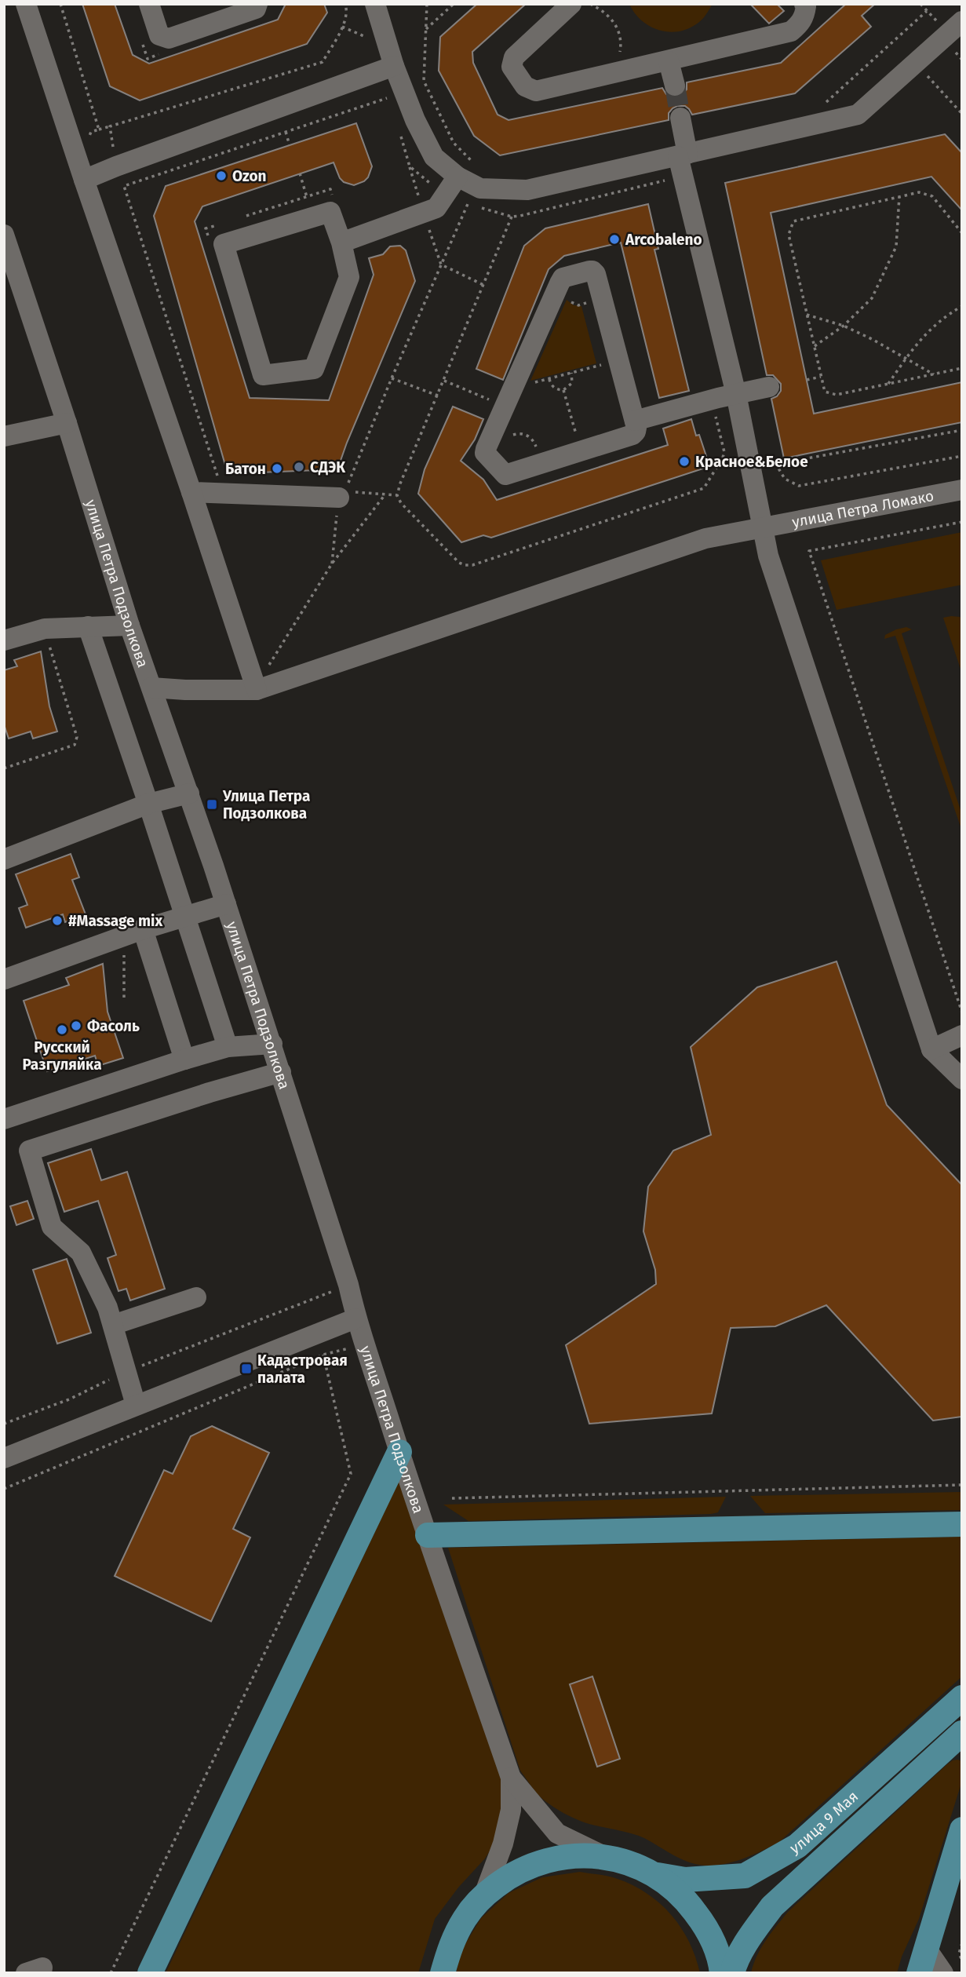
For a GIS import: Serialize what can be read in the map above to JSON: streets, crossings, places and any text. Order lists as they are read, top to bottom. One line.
{"streets":{"main road":["улица 9 Мая"],"street":["улица Петра Ломако","улица Петра Подзолкова"]},"crossings":[["улица Петра Ломако","улица Петра Подзолкова"]],"places":{"other":["Ozon","Arcobaleno","Красное&Белое","СДЭК","Батон","#Massage mix","Фасоль","Русский Разгуляйка"],"transit":["Улица Петра Подзолкова","Кадастровая палата"]}}
